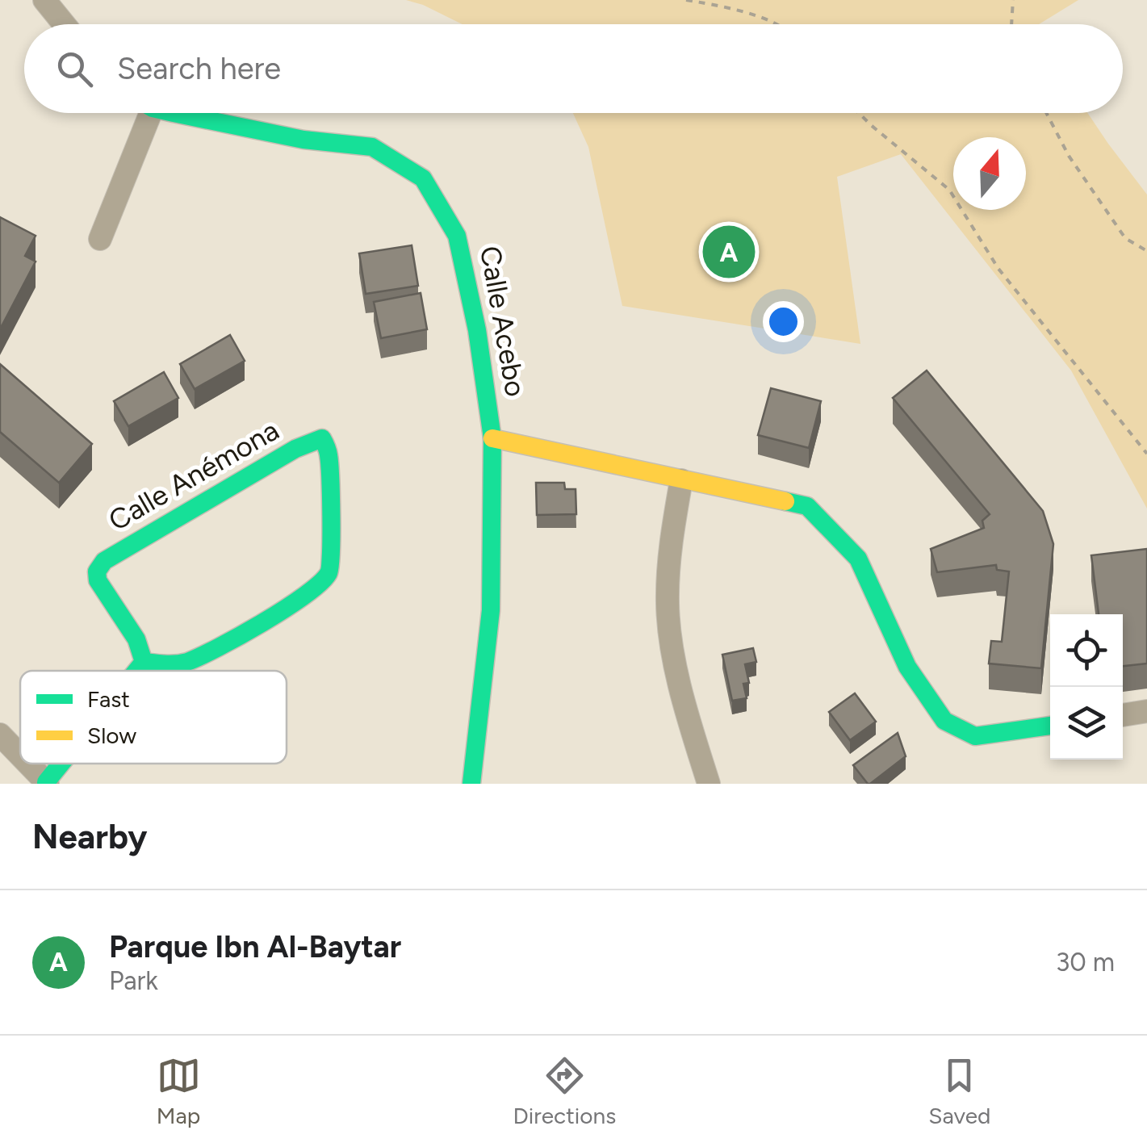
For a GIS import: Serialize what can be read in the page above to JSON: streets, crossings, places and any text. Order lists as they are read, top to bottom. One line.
{"streets":{"street":["Calle Acebo","Calle Anémona"]},"legend":["Fast","Slow"],"north":"top","page":{"search":"Search here","pins":"A","heading":"Nearby","list":[{"mark":"A","name":"Parque Ibn Al-Baytar","note":"Park","value":"30 m"}],"nav":["Map","Directions","Saved"]}}
